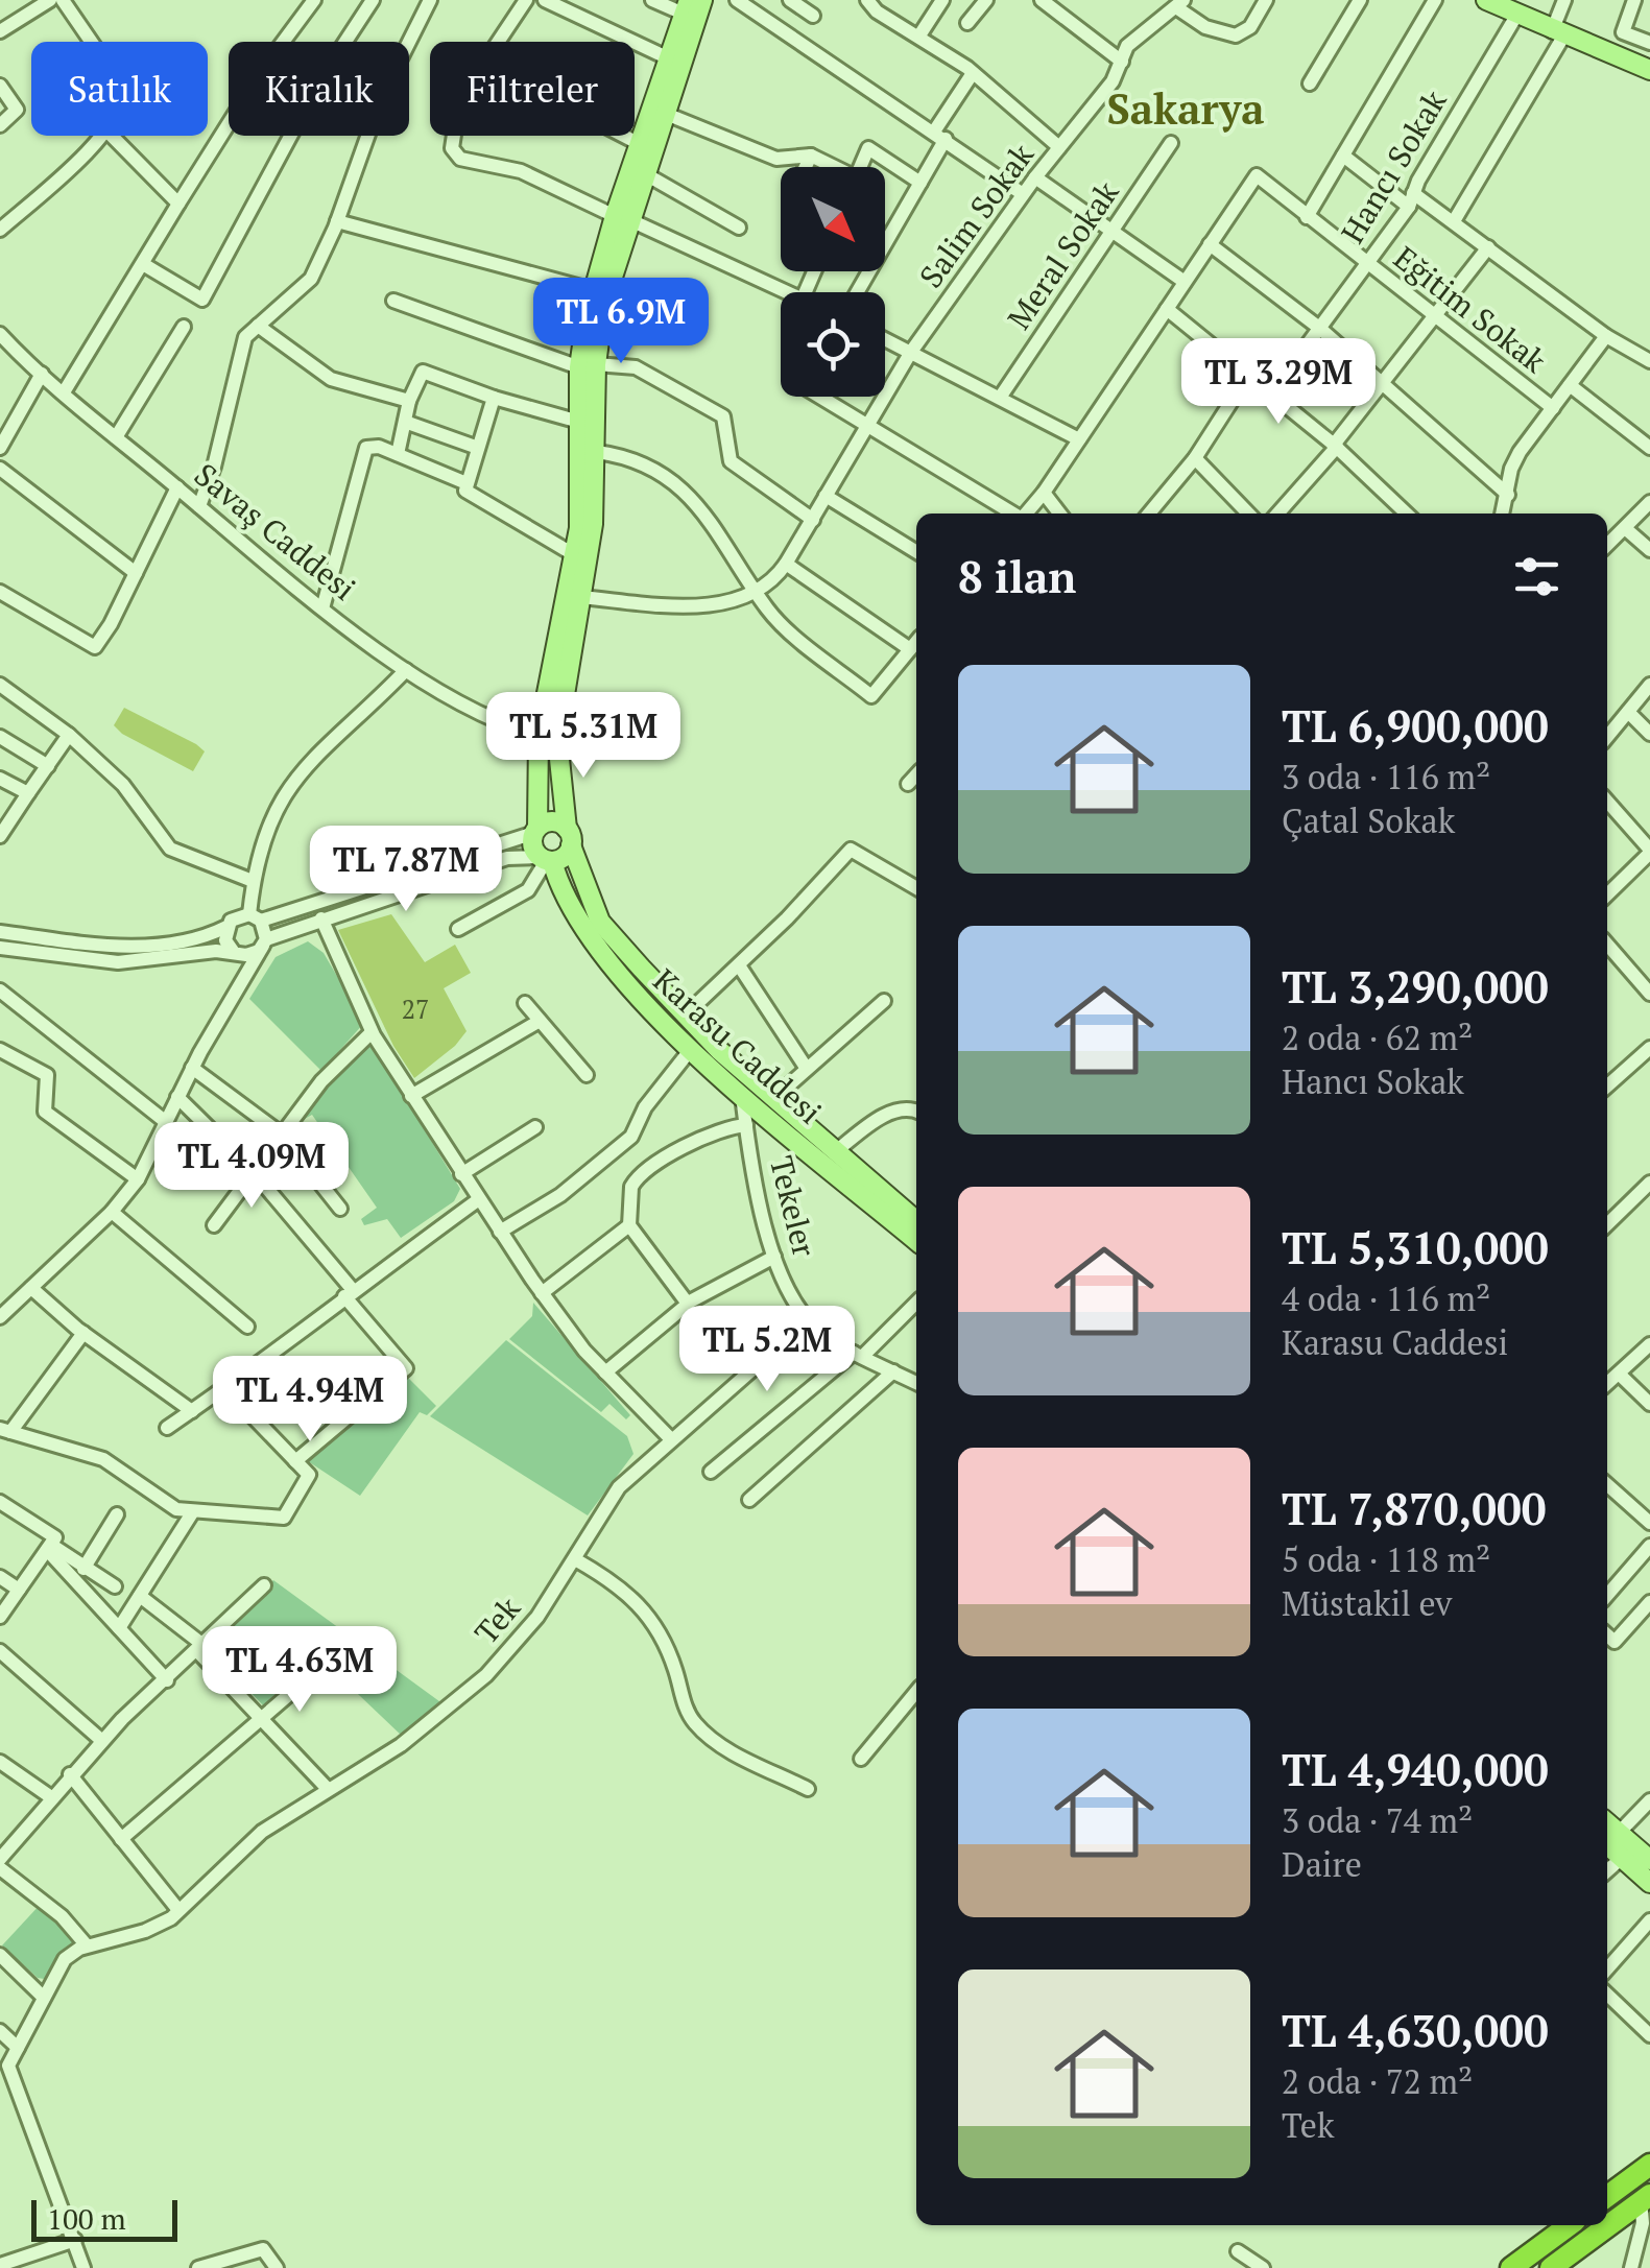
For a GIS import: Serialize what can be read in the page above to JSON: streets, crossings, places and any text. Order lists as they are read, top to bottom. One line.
{"streets":{"main road":["Karasu Caddesi"],"street":["Hancı Sokak","Salim Sokak","Meral Sokak","Eğitim Sokak","Savaş Caddesi","Tekeler","Tek"]},"crossings":[["Hancı Sokak","Eğitim Sokak"],["Savaş Caddesi","Karasu Caddesi"],["Karasu Caddesi","Tekeler"],["Tekeler","Tek"]],"districts":["Sakarya"],"house_numbers":["27"],"scale_bar":"100 m","north":"bottom right","page":{"chip":["Satılık","Kiralık","Filtreler"],"price":["TL 6.9M","TL 3.29M","TL 5.31M","TL 7.87M","TL 4.09M","TL 5.2M","TL 4.94M","TL 4.63M"],"heading":"8 ilan","list":[{"name":"TL 6,900,000","note":"3 oda · 116 m² · Çatal Sokak"},{"name":"TL 3,290,000","note":"2 oda · 62 m² · Hancı Sokak"},{"name":"TL 5,310,000","note":"4 oda · 116 m² · Karasu Caddesi"},{"name":"TL 7,870,000","note":"5 oda · 118 m² · Müstakil ev"},{"name":"TL 4,940,000","note":"3 oda · 74 m² · Daire"},{"name":"TL 4,630,000","note":"2 oda · 72 m² · Tek"}],"scale":"100 m"}}
